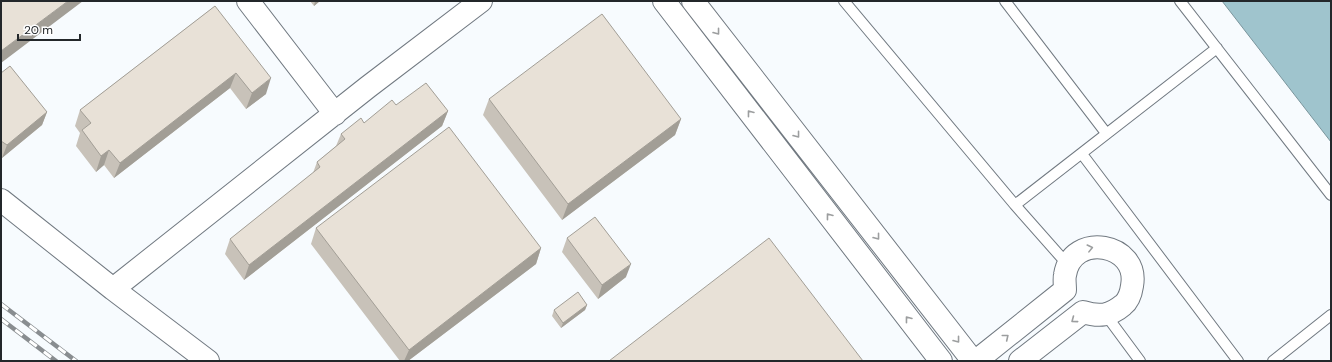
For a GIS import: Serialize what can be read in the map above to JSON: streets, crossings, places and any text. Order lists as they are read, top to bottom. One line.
{"scale_bar":"20 m"}
